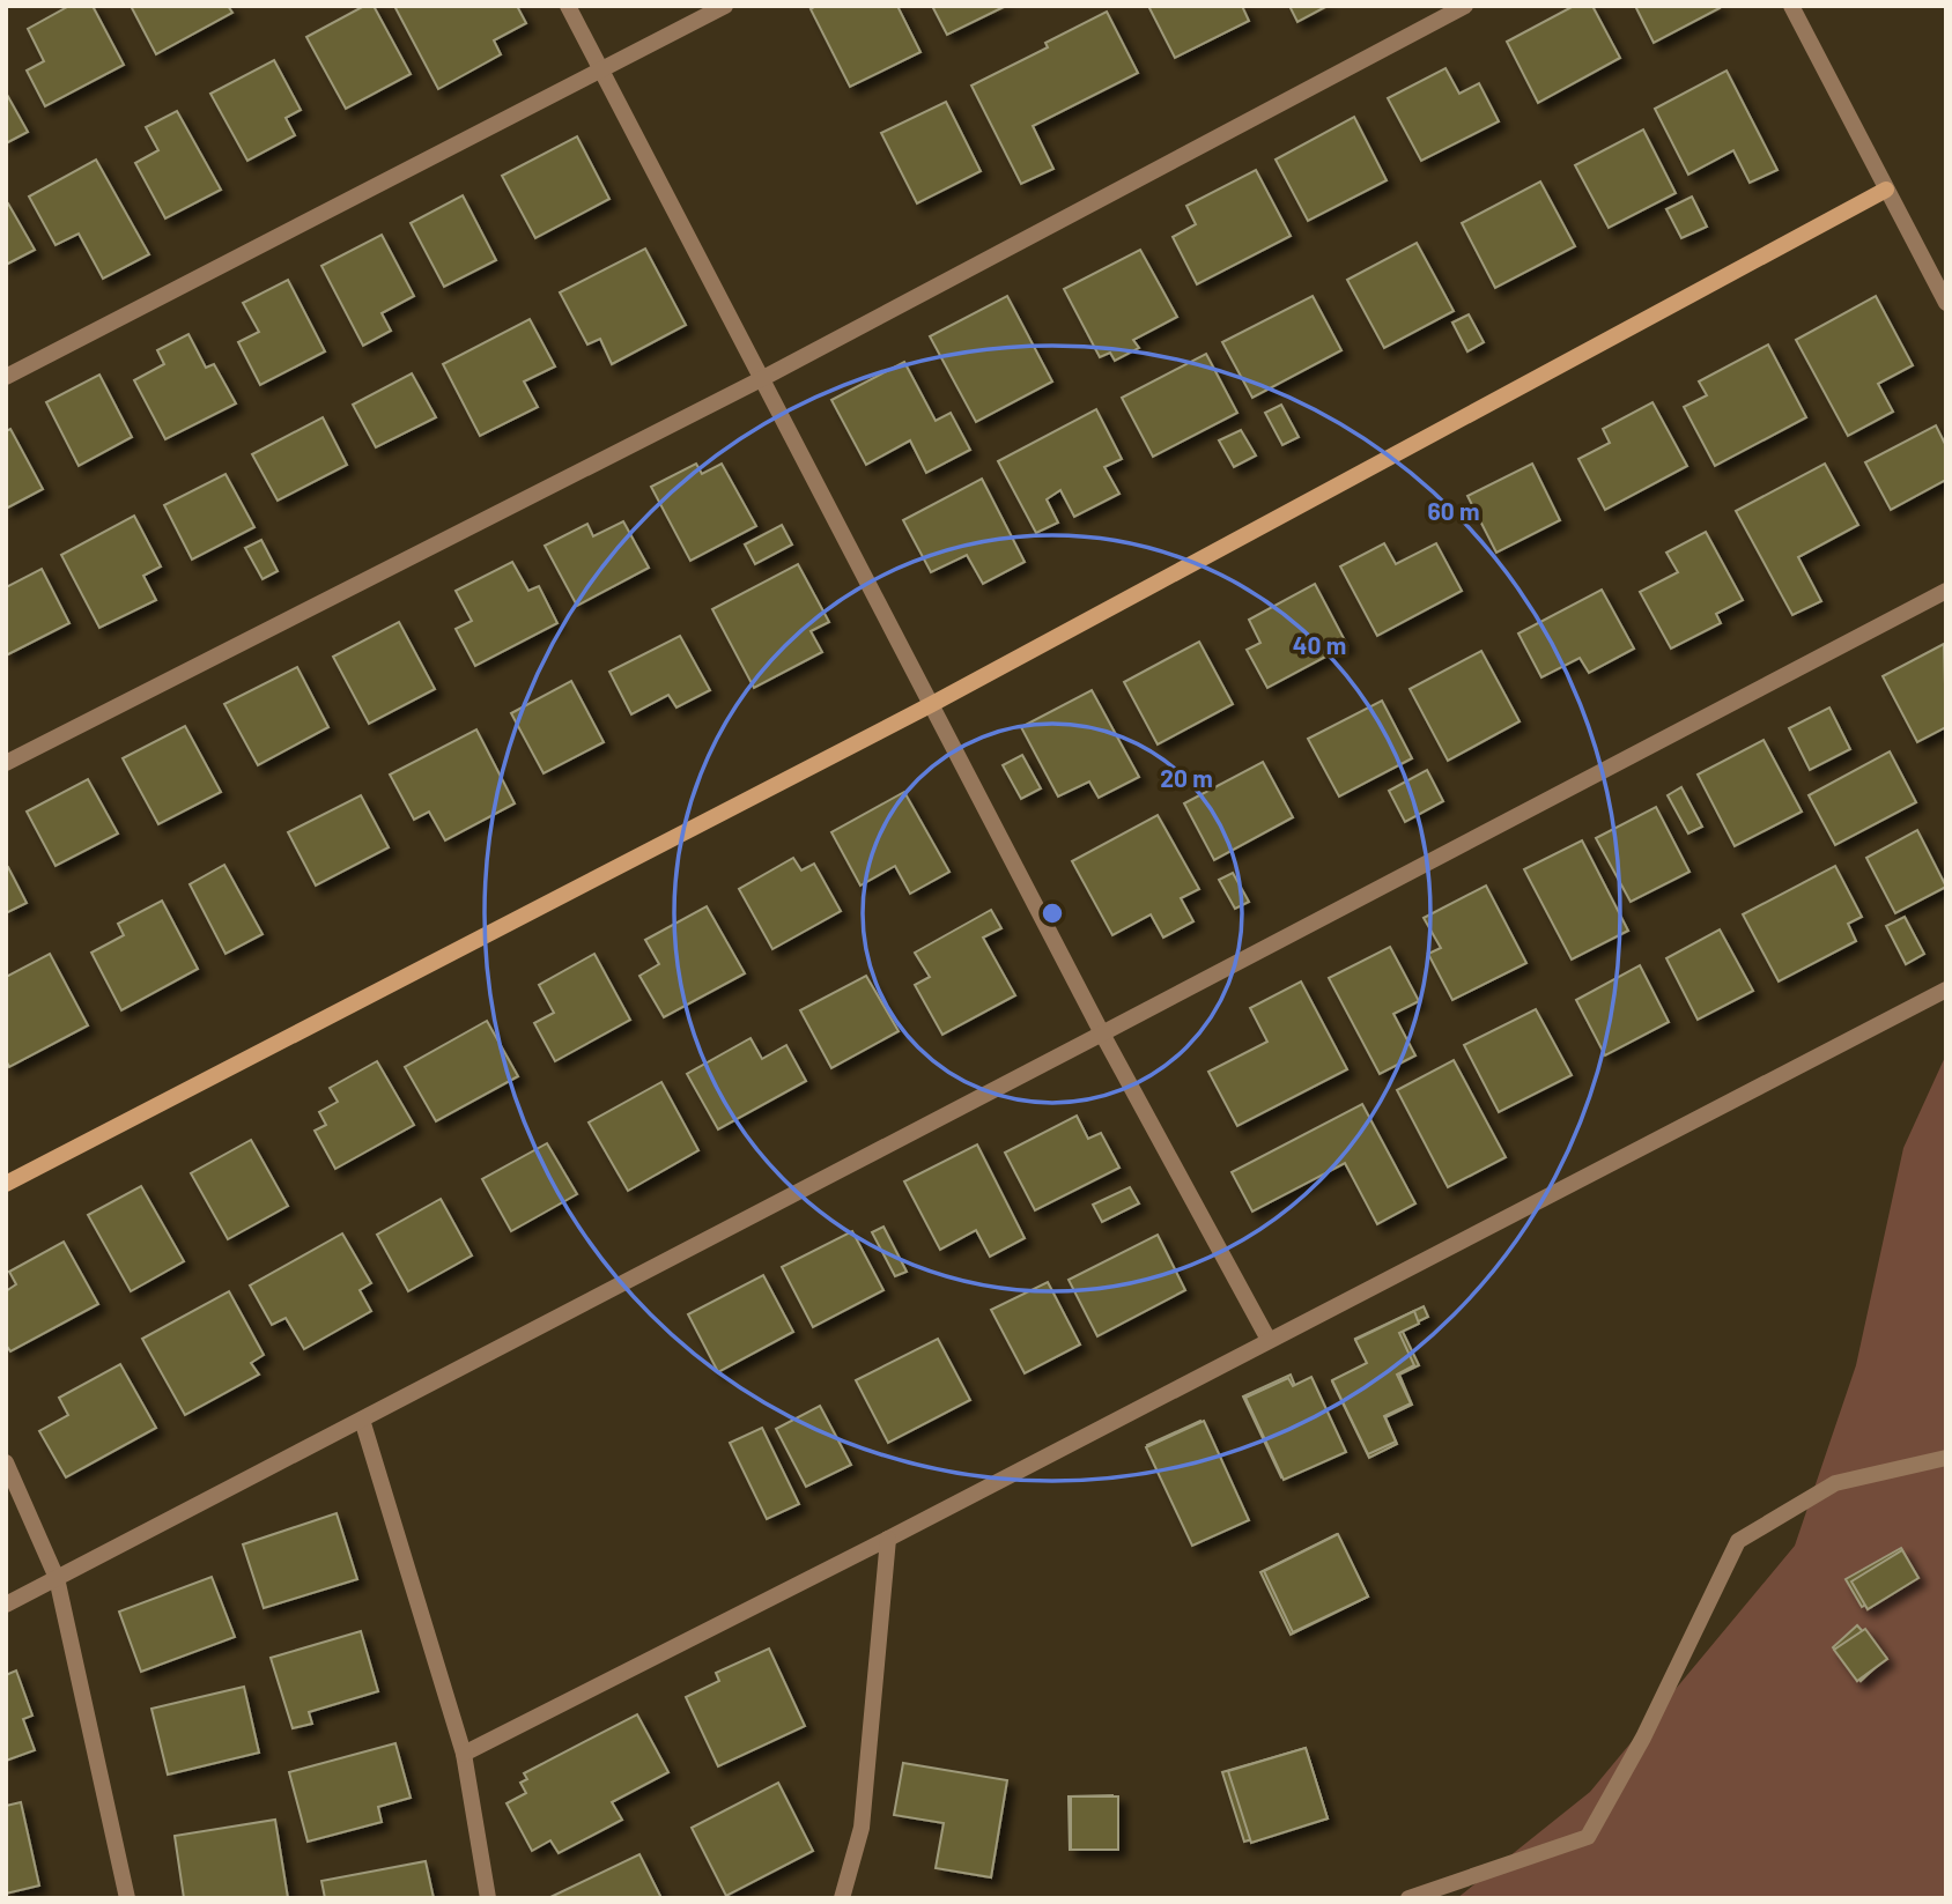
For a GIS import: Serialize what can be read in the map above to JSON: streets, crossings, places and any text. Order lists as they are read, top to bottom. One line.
{"rings":["60 m","40 m","20 m"]}
